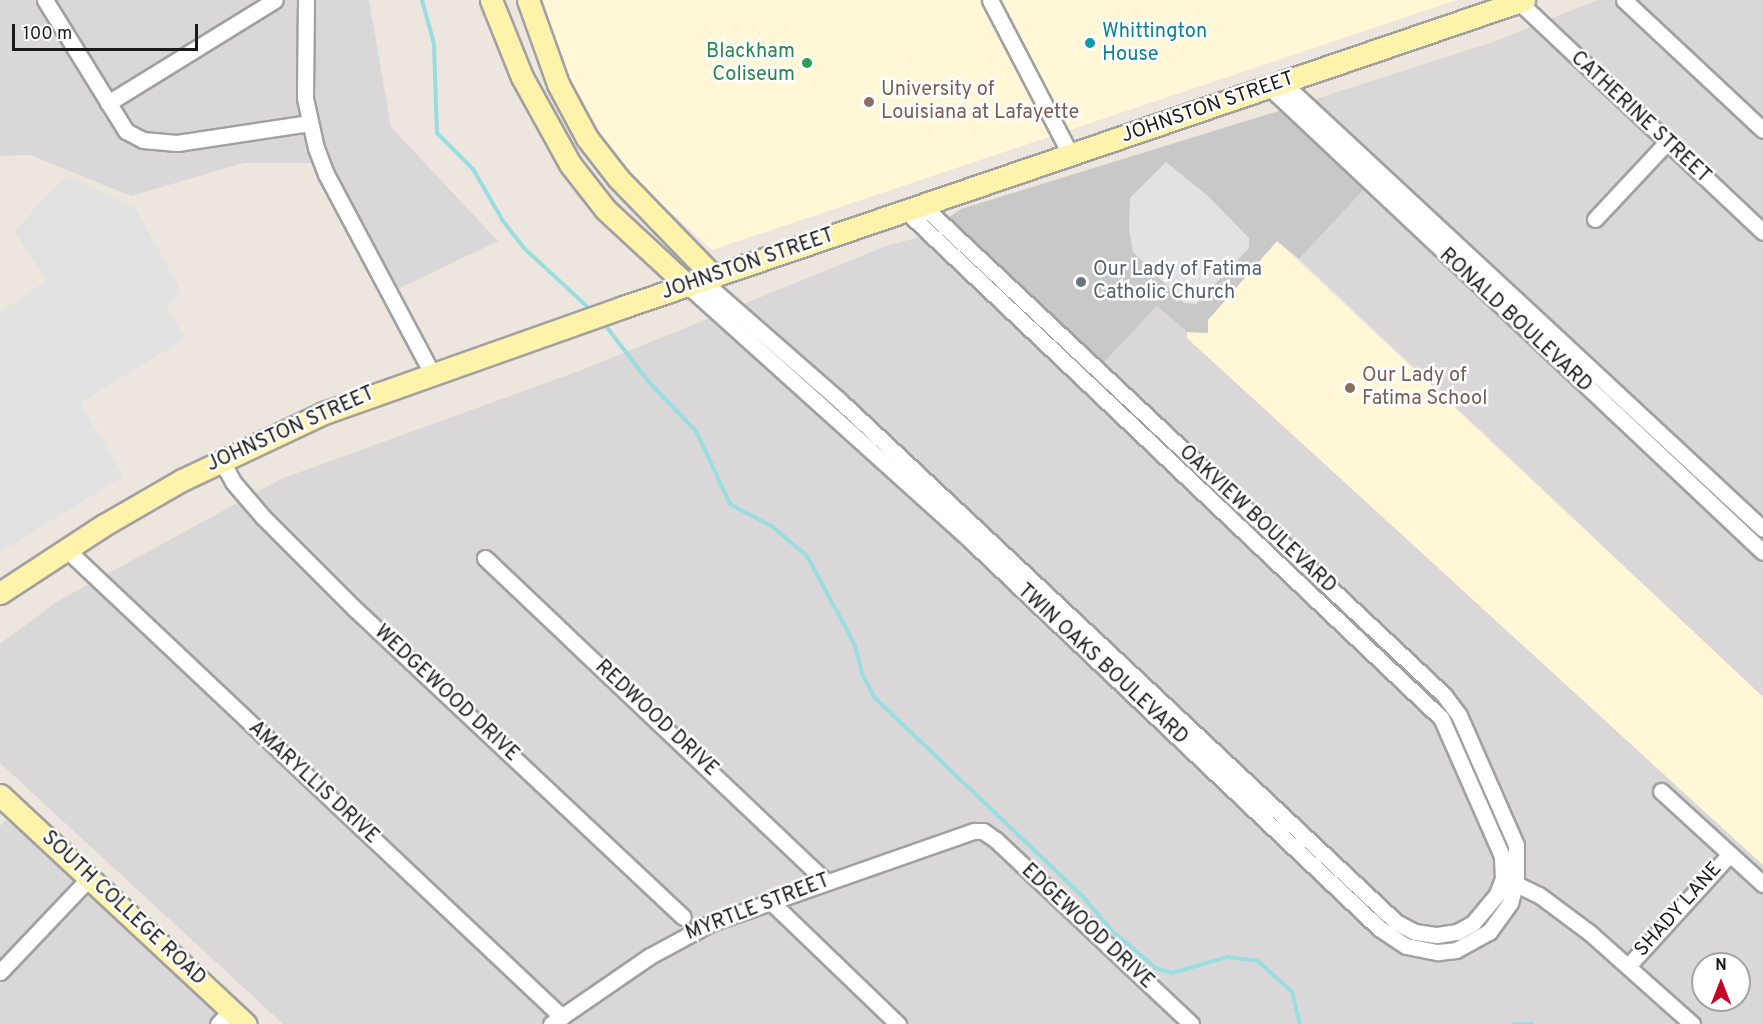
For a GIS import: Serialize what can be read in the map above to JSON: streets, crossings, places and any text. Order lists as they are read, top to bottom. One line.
{"streets":{"main road":["JOHNSTON STREET","SOUTH COLLEGE ROAD"],"street":["CATHERINE STREET","RONALD BOULEVARD","OAKVIEW BOULEVARD","TWIN OAKS BOULEVARD","WEDGEWOOD DRIVE","REDWOOD DRIVE","AMARYLLIS DRIVE","MYRTLE STREET","SHADY LANE","EDGEWOOD DRIVE"]},"crossings":[["JOHNSTON STREET","CATHERINE STREET"],["JOHNSTON STREET","RONALD BOULEVARD"],["JOHNSTON STREET","OAKVIEW BOULEVARD"],["JOHNSTON STREET","TWIN OAKS BOULEVARD"],["JOHNSTON STREET","WEDGEWOOD DRIVE"],["JOHNSTON STREET","AMARYLLIS DRIVE"],["OAKVIEW BOULEVARD","TWIN OAKS BOULEVARD"],["REDWOOD DRIVE","MYRTLE STREET"],["AMARYLLIS DRIVE","MYRTLE STREET"],["MYRTLE STREET","EDGEWOOD DRIVE"]],"places":["Whittington House","Blackham Coliseum","University of Louisiana at Lafayette","Our Lady of Fatima Catholic Church","Our Lady of Fatima School"],"scale_bar":"100 m","north":"top"}
